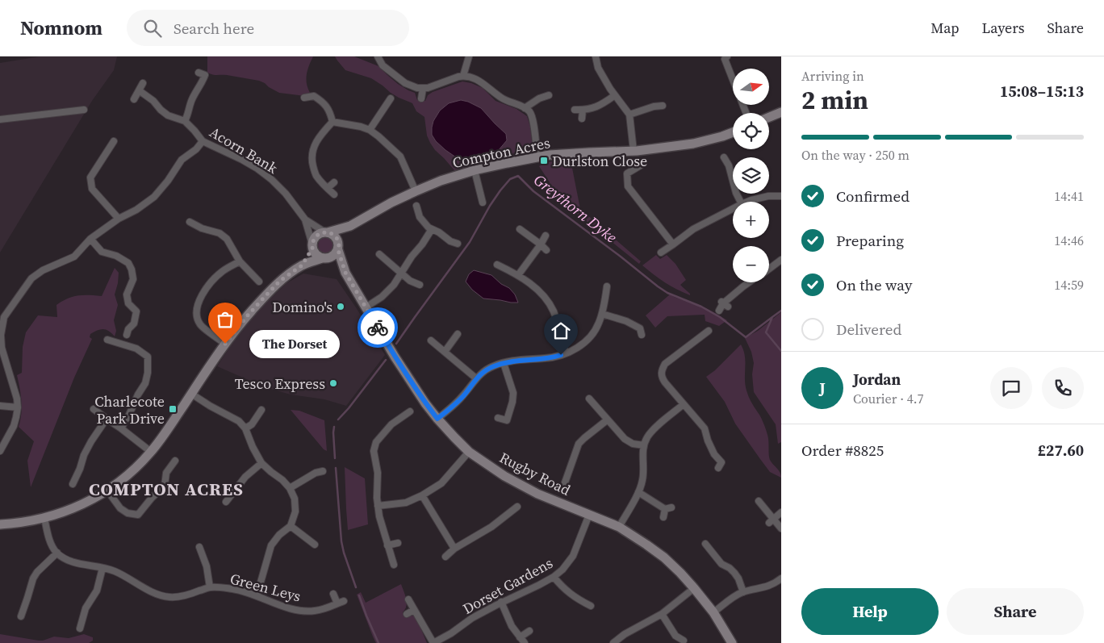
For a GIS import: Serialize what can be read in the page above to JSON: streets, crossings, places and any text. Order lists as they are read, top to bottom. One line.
{"streets":{"street":["Acorn Bank","Compton Acres","Rugby Road","Dorset Gardens","Green Leys"]},"crossings":[["Acorn Bank","Compton Acres"],["Acorn Bank","Rugby Road"],["Compton Acres","Rugby Road"],["Rugby Road","Dorset Gardens"]],"districts":["COMPTON ACRES"],"water":["Greythorn Dyke"],"places":{"transit":["Durlston Close","Charlecote Park Drive"],"other":["Domino's","The Dorset","Tesco Express"]},"north":"right","page":{"header":"Nomnom","search":"Search here","nav":["Map","Layers","Share"],"heading":["2 min","Arriving in","15:08–15:13"],"panel":["Jordan","Courier · 4.7","Order #8825","£27.60"],"map_buttons":["+","−"],"bar":"On the way · 250 m","list":[["Confirmed","14:41"],["Preparing","14:46"],["On the way","14:59"],"Delivered"],"bubble":"The Dorset","round":"J","buttons":["Help","Share"]}}
